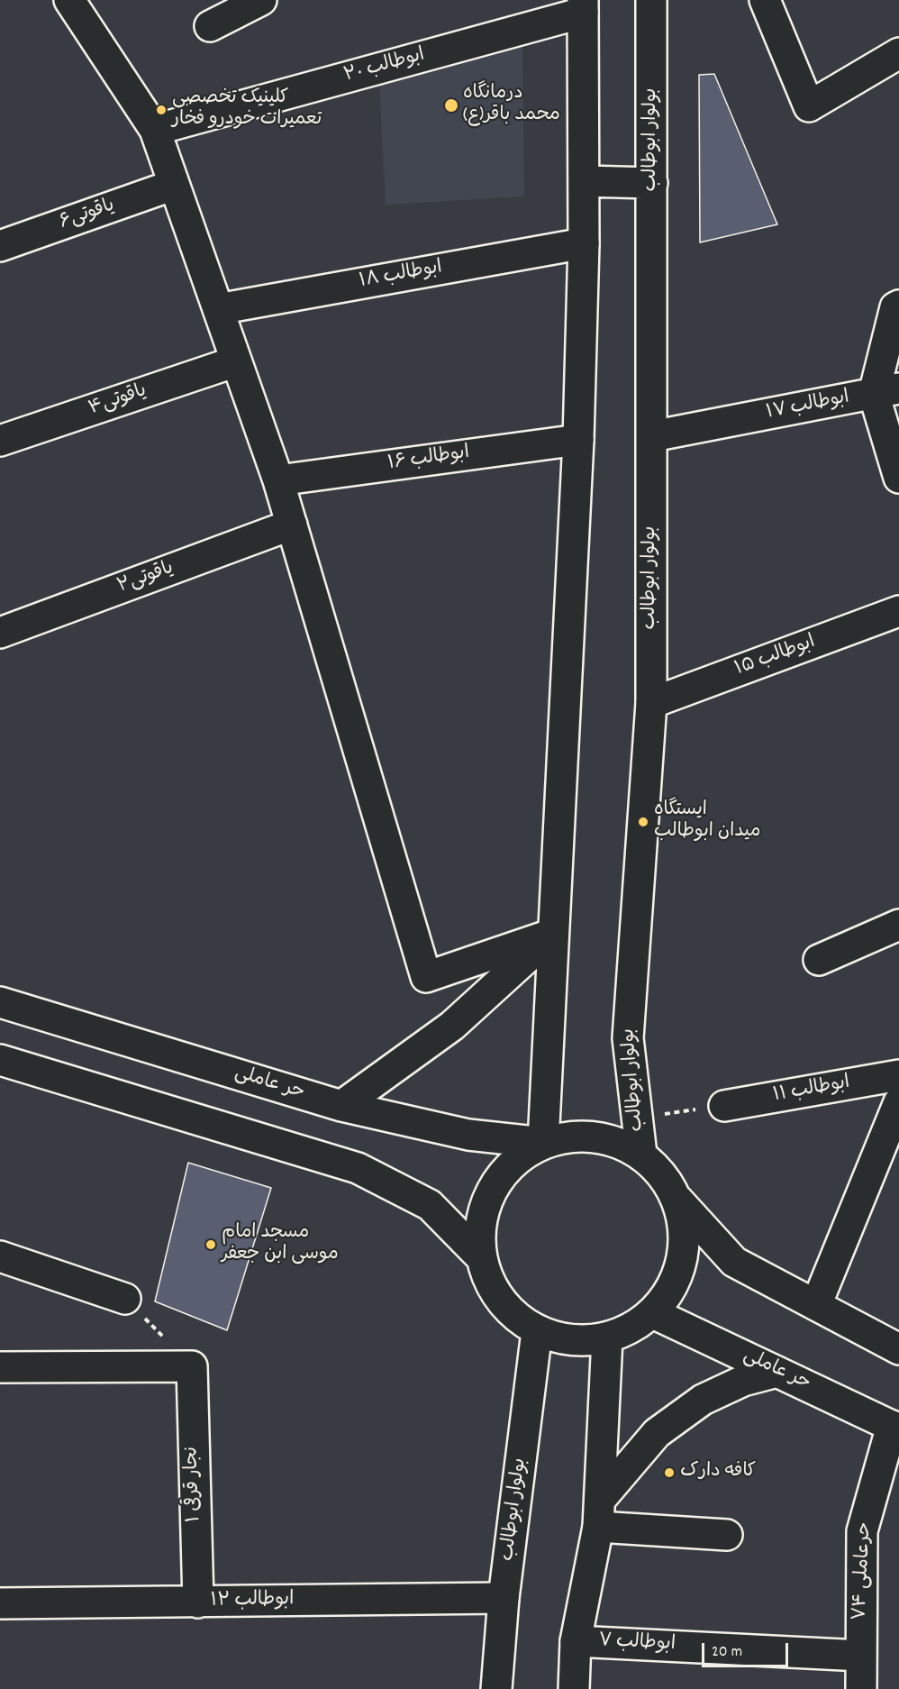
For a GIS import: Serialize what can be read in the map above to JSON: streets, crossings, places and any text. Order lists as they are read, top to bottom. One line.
{"streets":{"street":["ابوطالب ۲۰","بولوار ابوطالب","یاقوتی۶","ابوطالب ۱۸","یاقوتی۴","ابوطالب ۱۷","ابوطالب ۱۶","یاقوتی۲","ابوطالب ۱۵","حر عاملی","ابوطالب ۱۱","نجار قرقی ۱","حرعاملی ۷۴","ابوطالب ۱۲","ابوطالب ۷"]},"crossings":[["بولوار ابوطالب","ابوطالب ۱۷"],["بولوار ابوطالب","ابوطالب ۱۵"],["بولوار ابوطالب","ابوطالب ۱۲"],["حر عاملی","حرعاملی ۷۴"],["نجار قرقی ۱","ابوطالب ۱۲"],["حرعاملی ۷۴","ابوطالب ۷"]],"places":["درمانگاه محمد باقر(ع)","کلینیک تخصصی تعمیرات خودرو فخار","ایستگاه میدان ابوطالب","مسجد امام موسی ابن جعفر","کافه دارک"],"scale_bar":"20 m"}
